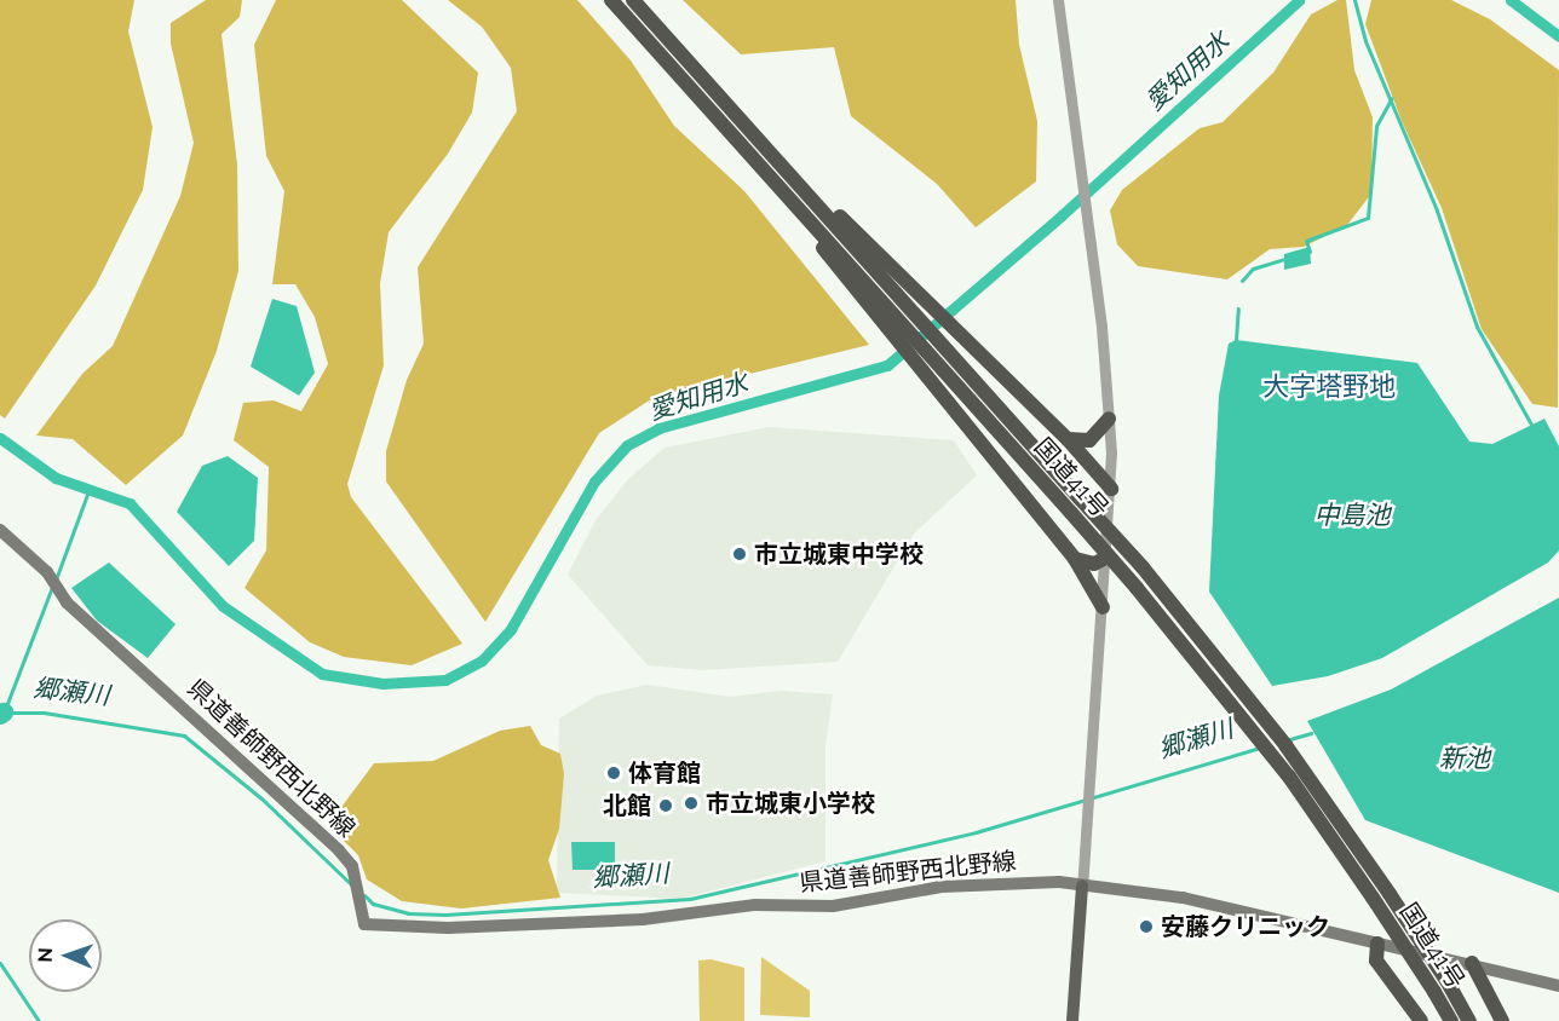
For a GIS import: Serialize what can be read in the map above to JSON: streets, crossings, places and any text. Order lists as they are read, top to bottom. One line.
{"streets":{"highway":["国道41号"],"main road":["県道善師野西北野線"]},"districts":["大字塔野地"],"water":["愛知用水","中島池","郷瀬川","新池"],"places":["市立城東中学校","体育館","市立城東小学校","北館","安藤クリニック"],"north":"left"}
